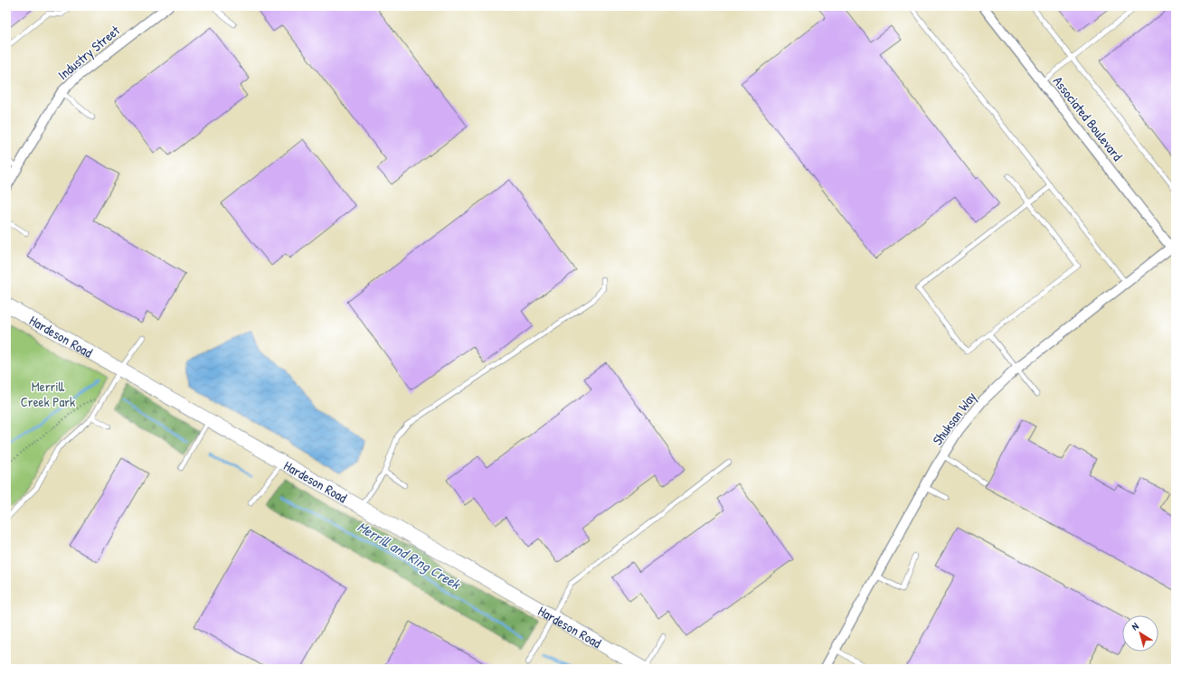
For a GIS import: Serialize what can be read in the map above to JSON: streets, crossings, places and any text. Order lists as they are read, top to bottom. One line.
{"streets":{"street":["Industry Street","Associated Boulevard","Hardeson Road","Shuksan Way"]},"crossings":[["Associated Boulevard","Shuksan Way"]],"water":["Merrill and Ring Creek"],"parks":["Merrill Creek Park"],"north":"top left"}
